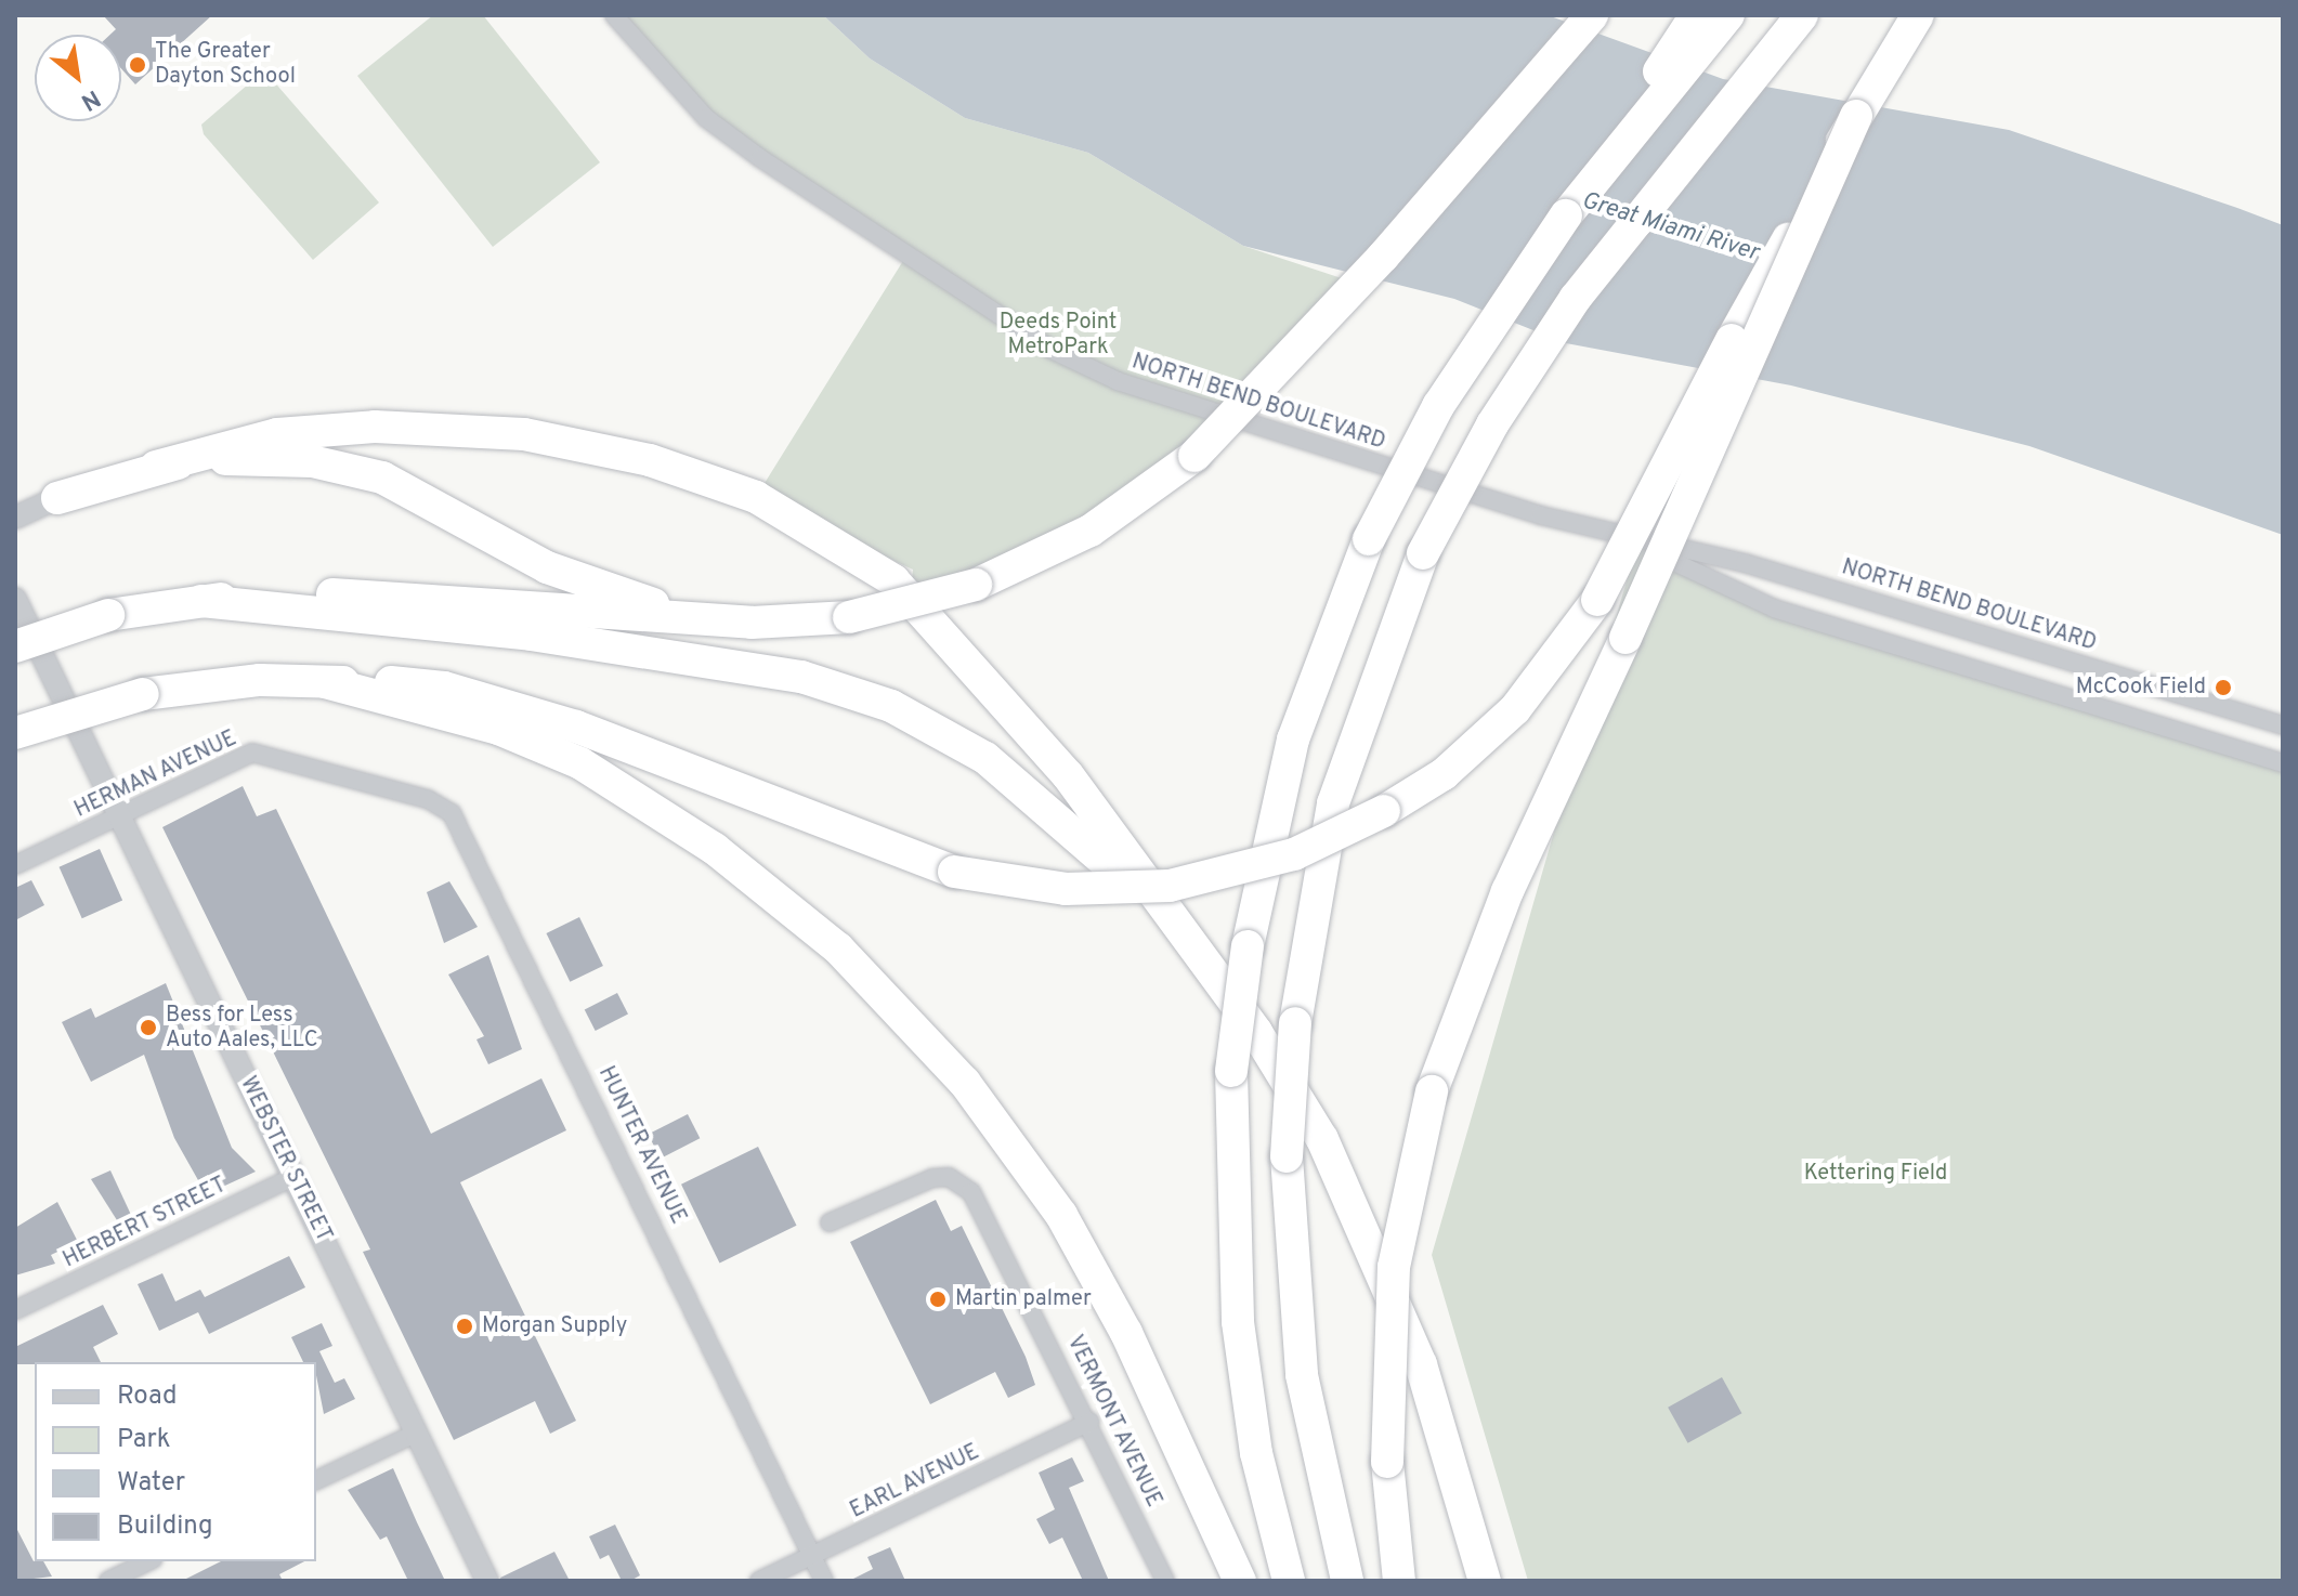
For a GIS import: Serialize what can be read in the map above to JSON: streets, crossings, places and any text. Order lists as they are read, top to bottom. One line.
{"streets":{"street":["NORTH BEND BOULEVARD","HERMAN AVENUE","HUNTER AVENUE","WEBSTER STREET","HERBERT STREET","VERMONT AVENUE","EARL AVENUE"]},"crossings":[["HERMAN AVENUE","HUNTER AVENUE"],["HERMAN AVENUE","WEBSTER STREET"],["HUNTER AVENUE","EARL AVENUE"],["WEBSTER STREET","HERBERT STREET"],["VERMONT AVENUE","EARL AVENUE"]],"water":["Great Miami River"],"parks":["Deeds Point MetroPark","Kettering Field"],"places":["The Greater Dayton School","McCook Field","Bess for Less Auto Aales, LLC","Martin palmer","Morgan Supply"],"legend":["Road","Park","Water","Building"],"north":"bottom right"}
